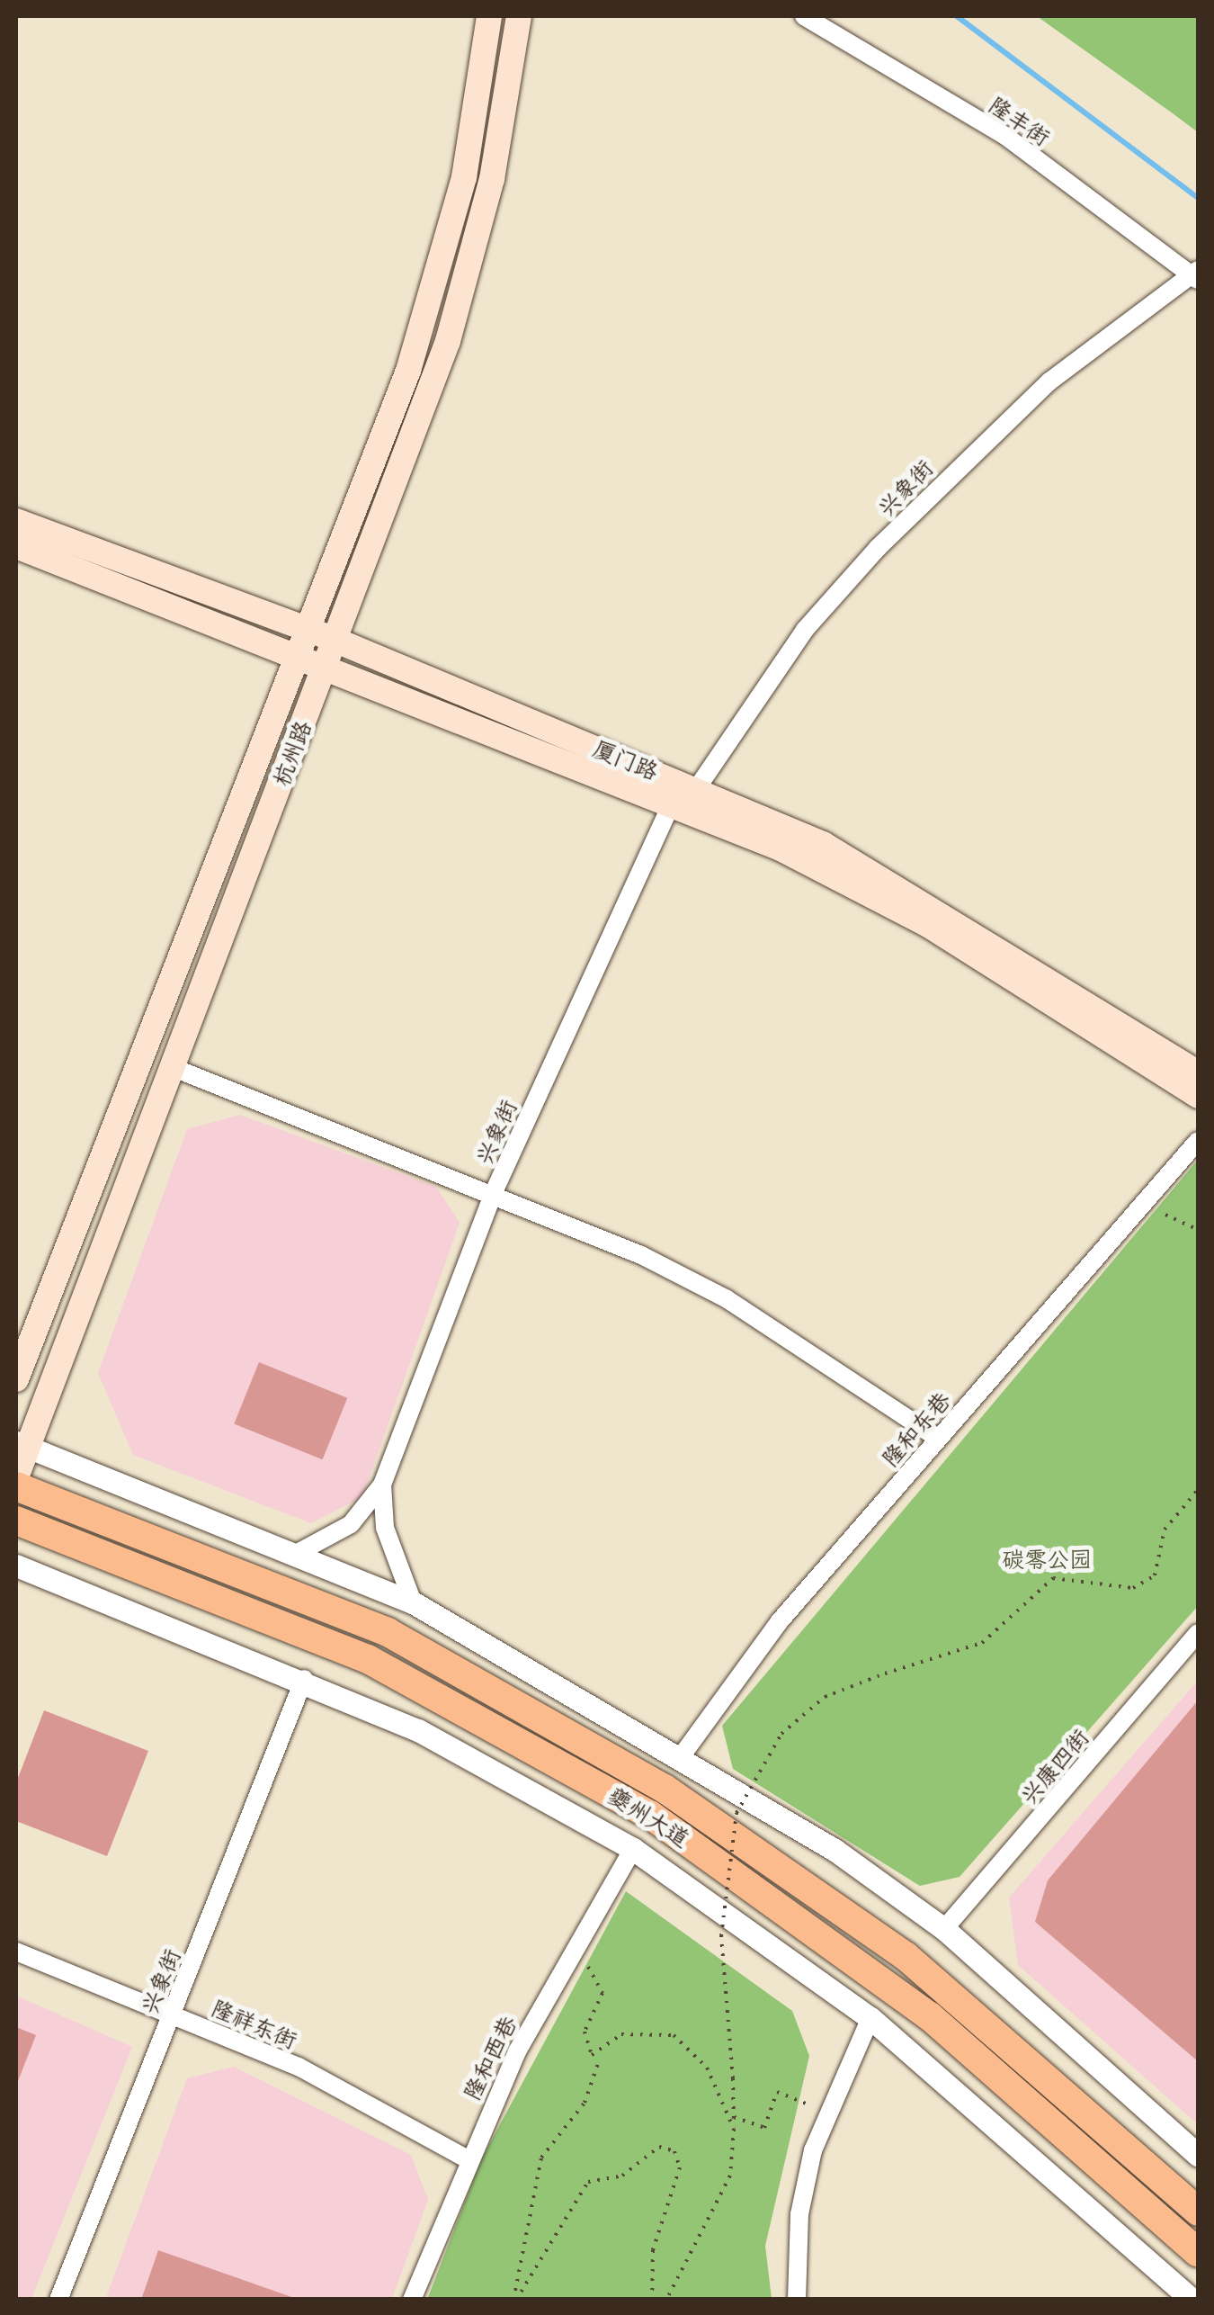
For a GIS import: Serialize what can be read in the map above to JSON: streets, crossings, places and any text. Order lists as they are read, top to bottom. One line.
{"streets":{"main road":["杭州路","厦门路","夔州大道"],"street":["隆丰街","兴象街","隆和东巷","兴康四街","隆祥东街","隆和西巷"]},"crossings":[["隆丰街","兴象街"],["兴象街","厦门路"],["兴象街","夔州大道"],["兴象街","隆祥东街"],["杭州路","厦门路"],["夔州大道","隆和西巷"],["隆祥东街","隆和西巷"]],"parks":["碳零公园"]}
